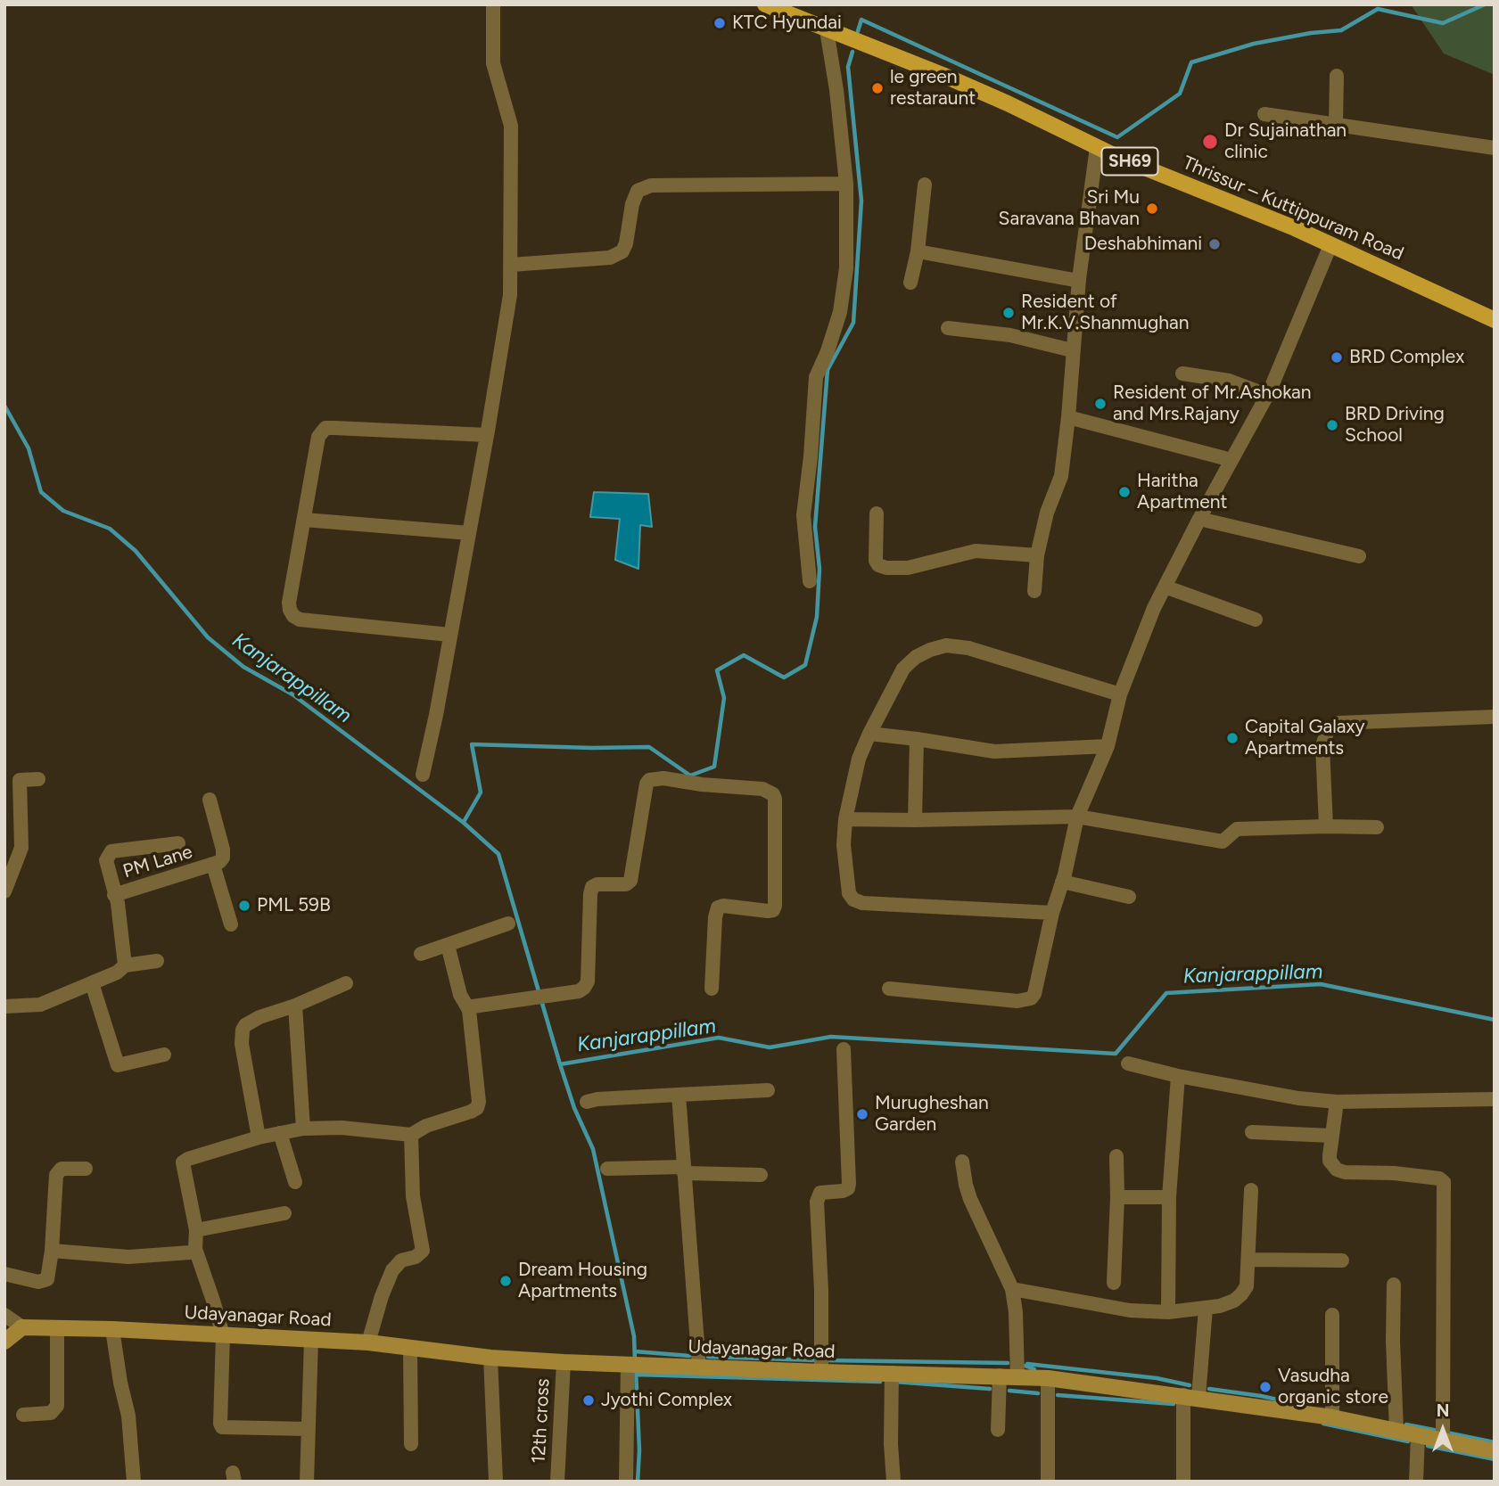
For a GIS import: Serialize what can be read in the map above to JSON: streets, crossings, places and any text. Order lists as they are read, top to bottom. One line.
{"streets":{"main road":["SH69","Thrissur – Kuttippuram Road"],"street":["PM Lane","Udayanagar Road","12th cross"]},"crossings":[["Udayanagar Road","12th cross"]],"water":["Kanjarappillam"],"places":["KTC Hyundai","le green restaraunt","Dr Sujainathan clinic","Sri Mu Saravana Bhavan","Deshabhimani","Resident of Mr.K.V.Shanmughan","BRD Complex","Resident of Mr.Ashokan and Mrs.Rajany","BRD Driving School","Haritha Apartment","Capital Galaxy Apartments","PML 59B","Murugheshan Garden","Dream Housing Apartments","Vasudha organic store","Jyothi Complex"],"north":"top"}
